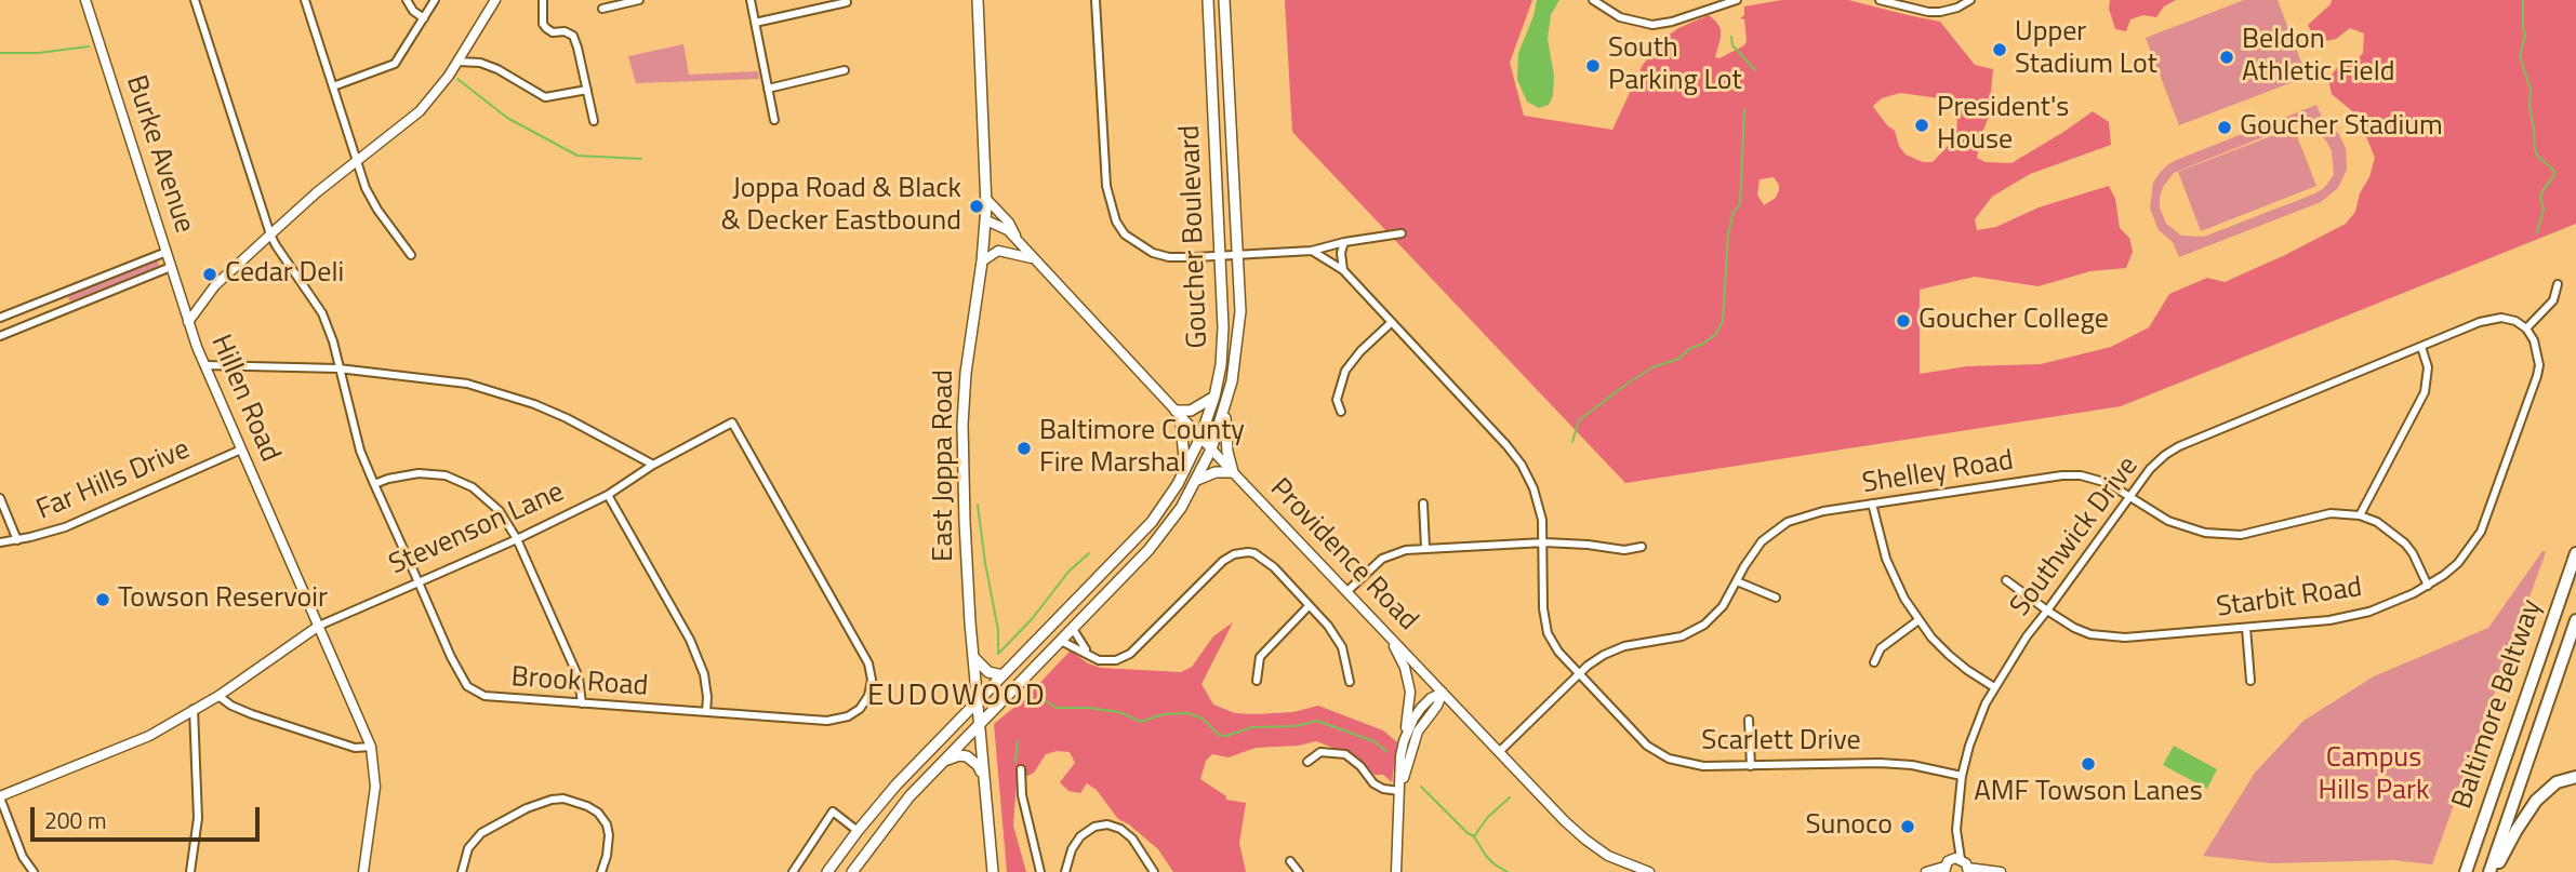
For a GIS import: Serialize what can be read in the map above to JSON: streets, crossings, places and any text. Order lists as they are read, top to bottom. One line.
{"streets":{"highway":["Baltimore Beltway"],"main road":["Goucher Boulevard","East Joppa Road"],"street":["Burke Avenue","Hillen Road","Shelley Road","Far Hills Drive","Stevenson Lane","Southwick Drive","Providence Road","Starbit Road","Brook Road","Scarlett Drive"]},"crossings":[["Burke Avenue","Hillen Road"],["Goucher Boulevard","East Joppa Road"],["Goucher Boulevard","Providence Road"],["Hillen Road","Far Hills Drive"],["Hillen Road","Stevenson Lane"],["Hillen Road","Brook Road"],["East Joppa Road","Providence Road"],["Shelley Road","Southwick Drive"],["Shelley Road","Providence Road"],["Shelley Road","Starbit Road"],["Shelley Road","Scarlett Drive"],["Stevenson Lane","Brook Road"],["Southwick Drive","Starbit Road"],["Southwick Drive","Scarlett Drive"]],"districts":["EUDOWOOD"],"parks":["Campus Hills Park"],"places":["Upper Stadium Lot","Beldon Athletic Field","South Parking Lot","President's House","Goucher Stadium","Joppa Road & Black & Decker Eastbound","Cedar Deli","Goucher College","Baltimore County Fire Marshal","Towson Reservoir","AMF Towson Lanes","Sunoco"],"scale_bar":"200 m"}
